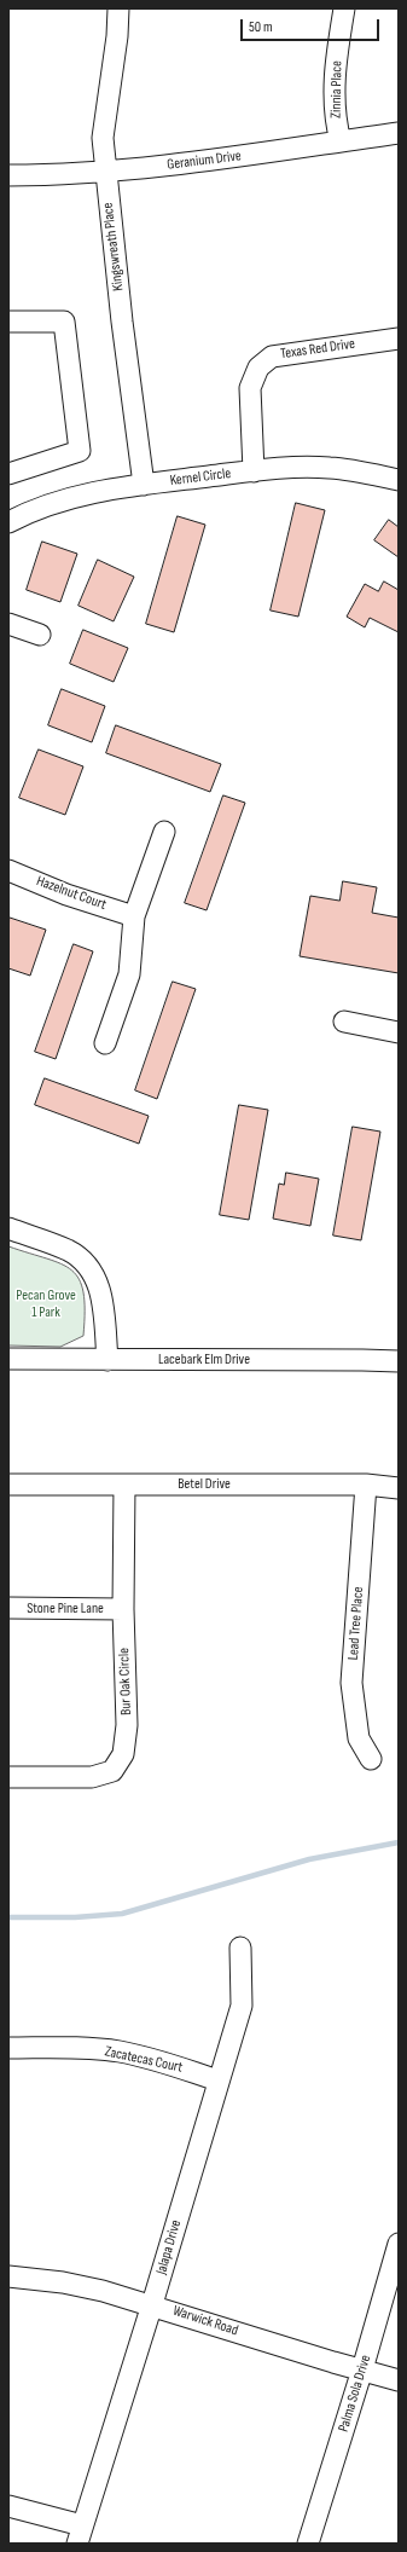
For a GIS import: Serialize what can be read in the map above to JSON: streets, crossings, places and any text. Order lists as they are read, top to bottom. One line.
{"streets":{"street":["Zinnia Place","Geranium Drive","Kingswreath Place","Texas Red Drive","Kernel Circle","Hazelnut Court","Lacebark Elm Drive","Betel Drive","Stone Pine Lane","Lead Tree Place","Bur Oak Circle","Zacatecas Court","Jalapa Drive","Warwick Road","Palma Sola Drive"]},"crossings":[["Zinnia Place","Geranium Drive"],["Geranium Drive","Kingswreath Place"],["Kingswreath Place","Kernel Circle"],["Texas Red Drive","Kernel Circle"],["Betel Drive","Lead Tree Place"],["Betel Drive","Bur Oak Circle"],["Stone Pine Lane","Bur Oak Circle"],["Zacatecas Court","Jalapa Drive"],["Jalapa Drive","Warwick Road"],["Warwick Road","Palma Sola Drive"]],"parks":["Pecan Grove 1 Park"],"scale_bar":"50 m"}
